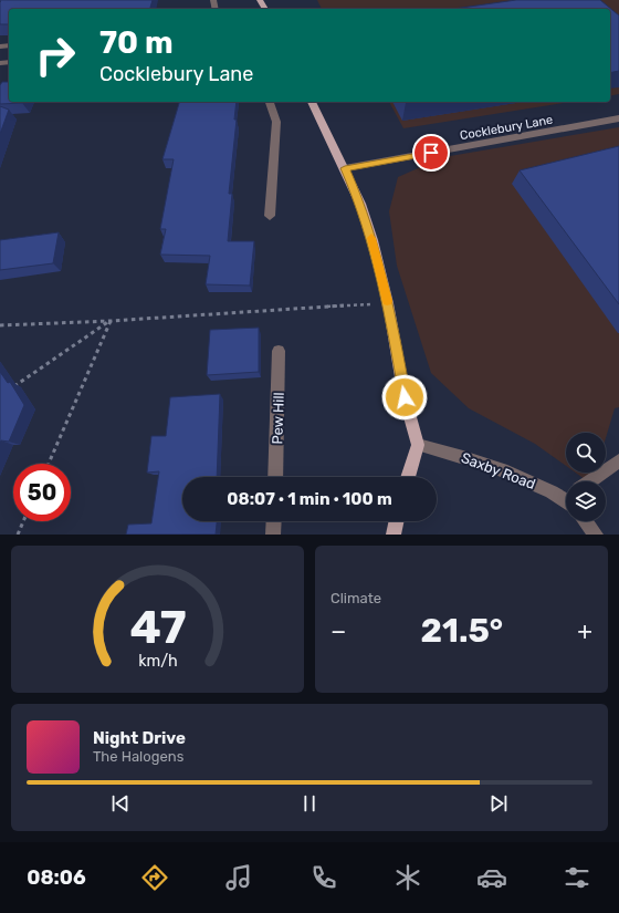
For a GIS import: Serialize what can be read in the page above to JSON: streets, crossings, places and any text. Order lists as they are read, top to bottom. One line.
{"streets":{"street":["Cocklebury Lane","Pew Hill","Saxby Road"]},"page":{"turn":["70 m","Cocklebury Lane"],"limit":"50","trip":"08:07 · 1 min · 100 m","tile":"Climate","heat":["−","21.5°","+"],"song":["Night Drive","The Halogens"],"tabs":"08:06","gauge":["47","km/h"]}}
